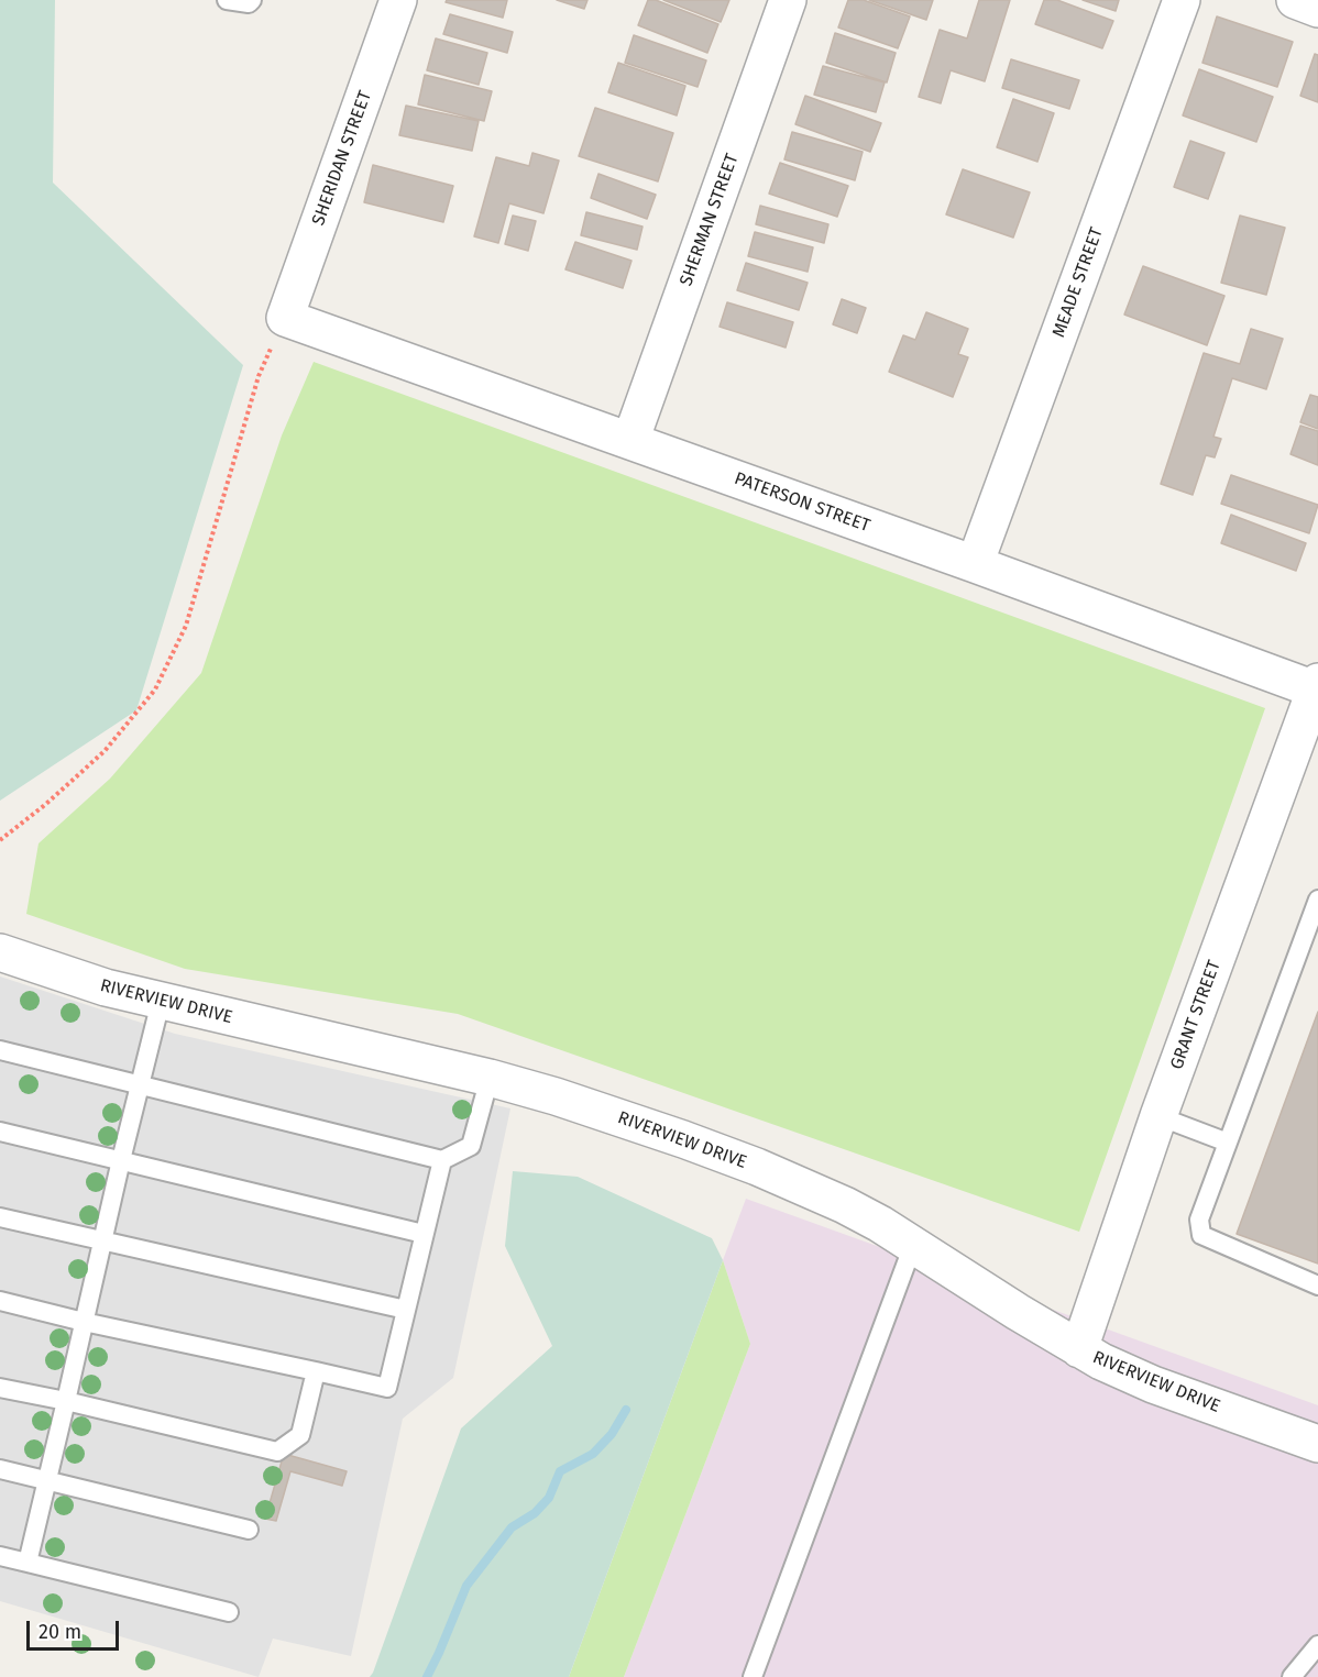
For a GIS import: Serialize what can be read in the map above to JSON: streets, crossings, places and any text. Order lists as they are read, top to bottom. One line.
{"streets":{"street":["SHERIDAN STREET","SHERMAN STREET","MEADE STREET","PATERSON STREET","RIVERVIEW DRIVE","GRANT STREET"]},"crossings":[["SHERIDAN STREET","PATERSON STREET"],["SHERMAN STREET","PATERSON STREET"],["MEADE STREET","PATERSON STREET"],["PATERSON STREET","GRANT STREET"],["RIVERVIEW DRIVE","GRANT STREET"]],"scale_bar":"20 m"}
